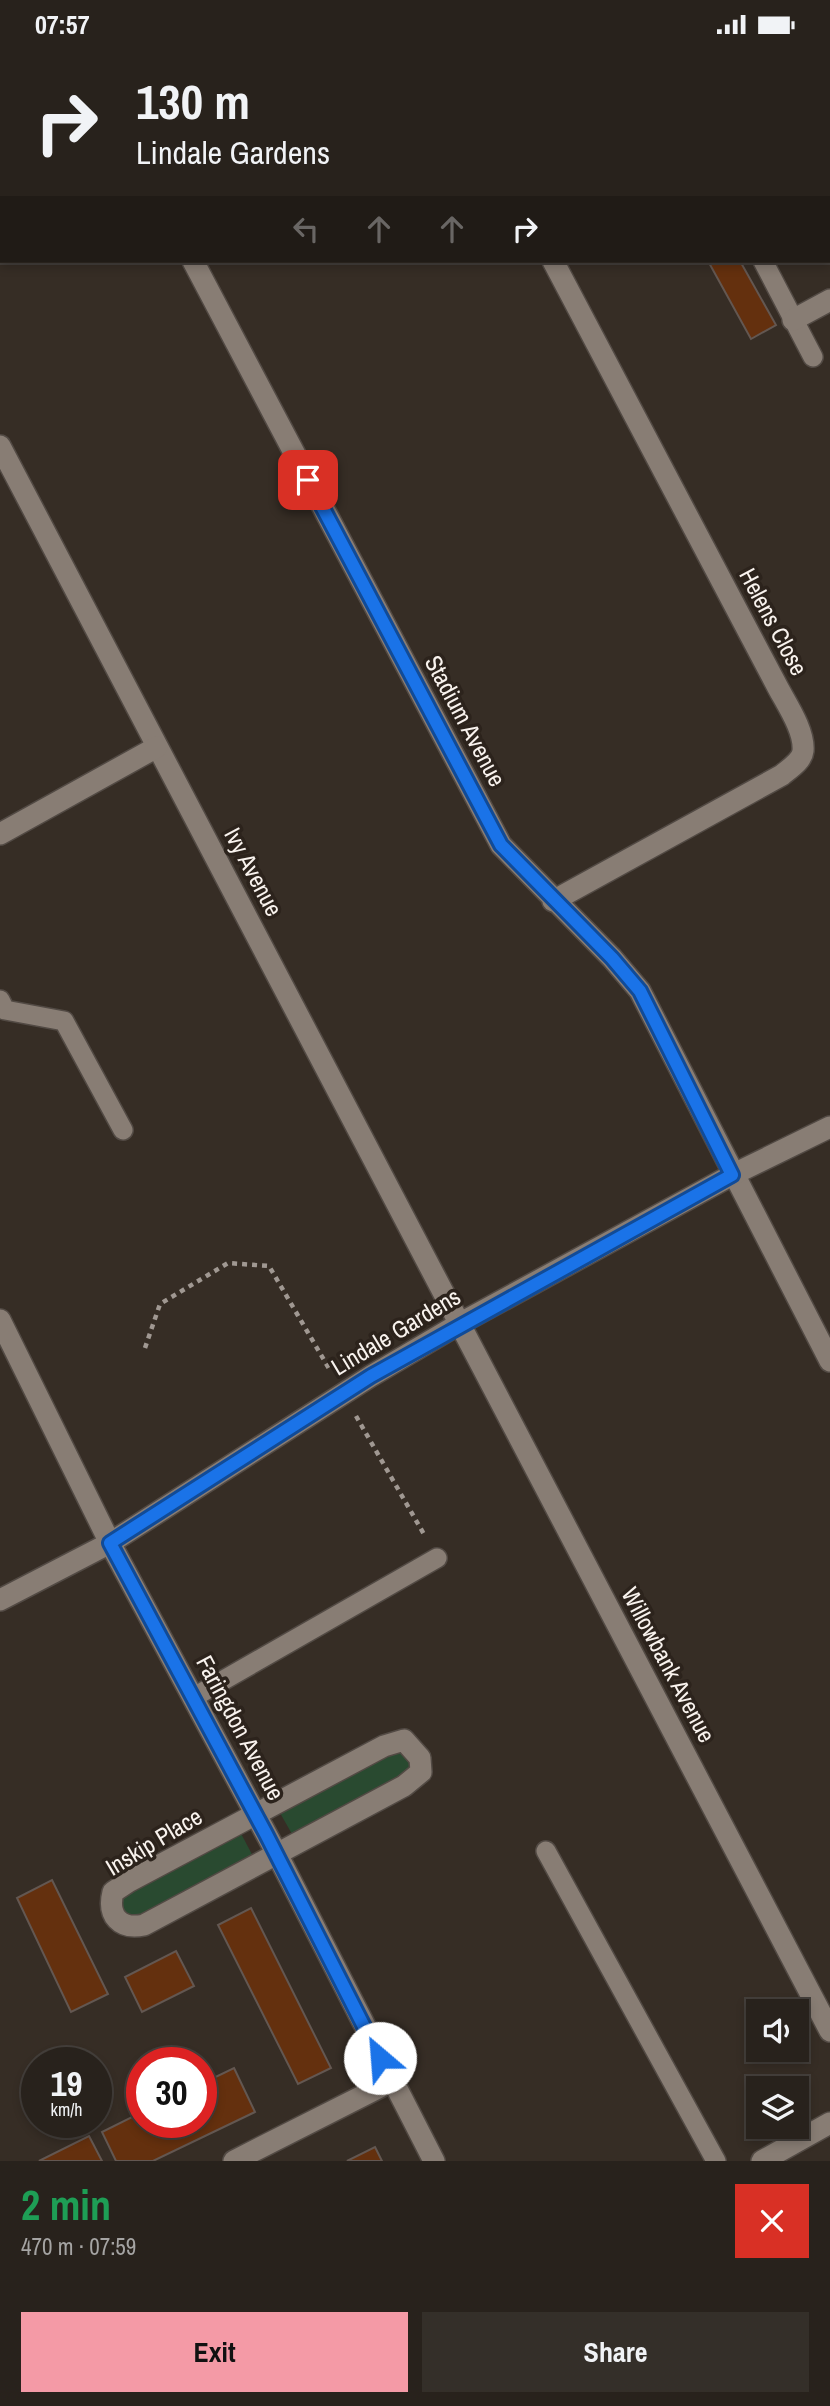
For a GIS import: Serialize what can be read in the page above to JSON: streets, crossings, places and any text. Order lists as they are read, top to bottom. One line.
{"streets":{"street":["Helens Close","Stadium Avenue","Ivy Avenue","Lindale Gardens","Willowbank Avenue","Faringdon Avenue","Inskip Place"]},"crossings":[["Helens Close","Stadium Avenue"],["Stadium Avenue","Lindale Gardens"],["Ivy Avenue","Lindale Gardens"],["Ivy Avenue","Willowbank Avenue"],["Lindale Gardens","Willowbank Avenue"],["Lindale Gardens","Faringdon Avenue"],["Faringdon Avenue","Inskip Place"]],"page":{"status":"07:57","turn":["130 m","Lindale Gardens"],"speed":"19 km/h","limit":"30","heading":["2 min","470 m · 07:59"],"buttons":["Exit","Share"]}}
